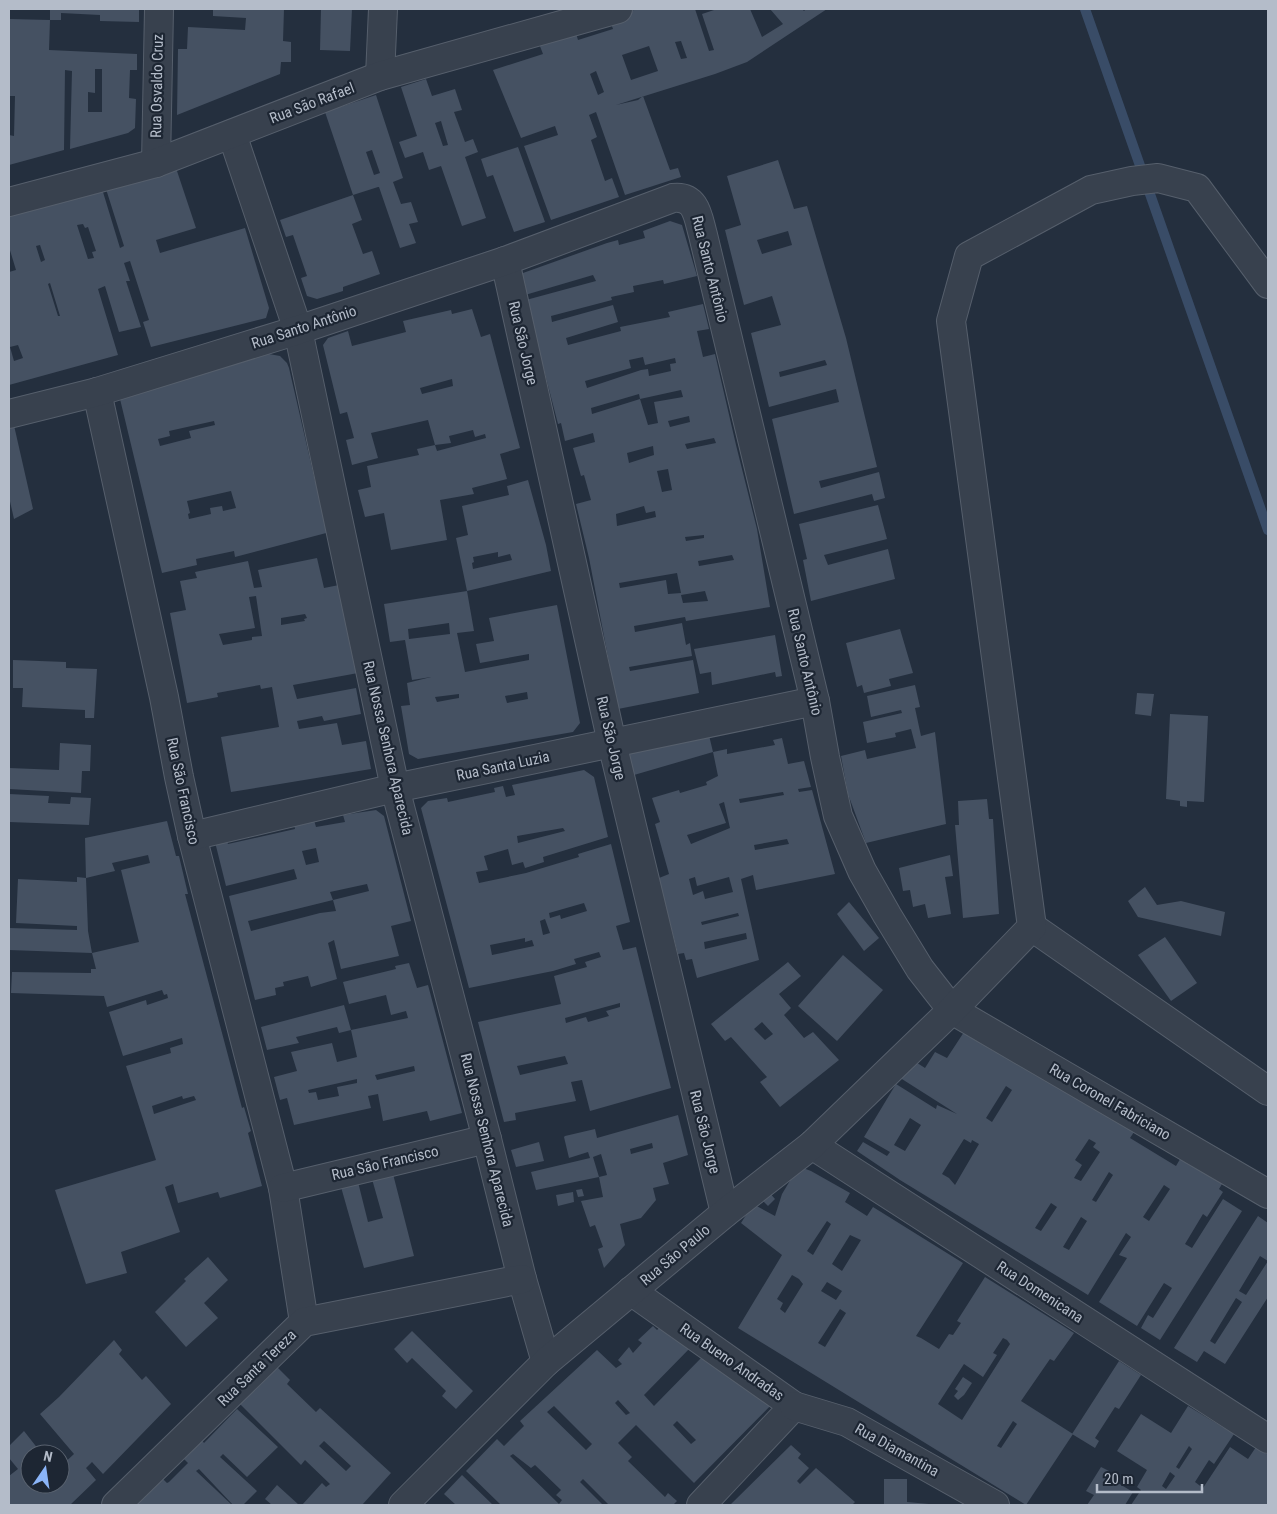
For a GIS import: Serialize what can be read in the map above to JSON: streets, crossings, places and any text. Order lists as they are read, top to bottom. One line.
{"streets":{"street":["Rua Osvaldo Cruz","Rua São Rafael","Rua Santo Antônio","Rua São Jorge","Rua Nossa Senhora Aparecida","Rua Santa Luzia","Rua São Francisco","Rua Coronel Fabriciano","Rua São Paulo","Rua Domenicana","Rua Bueno Andradas","Rua Santa Tereza","Rua Diamantina"]},"crossings":[["Rua Osvaldo Cruz","Rua São Rafael"],["Rua São Rafael","Rua Nossa Senhora Aparecida"],["Rua Santo Antônio","Rua São Jorge"],["Rua Santo Antônio","Rua Nossa Senhora Aparecida"],["Rua Santo Antônio","Rua Santa Luzia"],["Rua Santo Antônio","Rua São Francisco"],["Rua Santo Antônio","Rua Coronel Fabriciano"],["Rua Santo Antônio","Rua São Paulo"],["Rua São Jorge","Rua Santa Luzia"],["Rua São Jorge","Rua São Paulo"],["Rua Nossa Senhora Aparecida","Rua Santa Luzia"],["Rua Nossa Senhora Aparecida","Rua São Francisco"],["Rua Nossa Senhora Aparecida","Rua São Paulo"],["Rua Nossa Senhora Aparecida","Rua Santa Tereza"],["Rua Santa Luzia","Rua São Francisco"],["Rua São Francisco","Rua Santa Tereza"],["Rua Coronel Fabriciano","Rua São Paulo"],["Rua São Paulo","Rua Domenicana"],["Rua São Paulo","Rua Bueno Andradas"],["Rua Bueno Andradas","Rua Diamantina"]],"scale_bar":"20 m","north":"top"}
